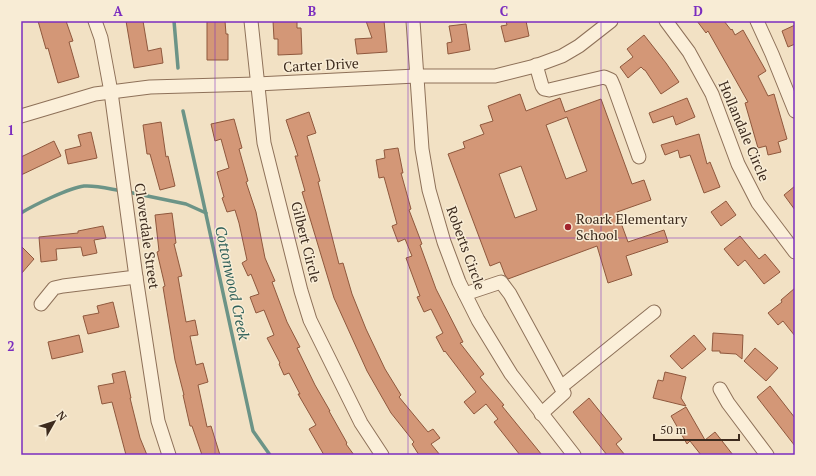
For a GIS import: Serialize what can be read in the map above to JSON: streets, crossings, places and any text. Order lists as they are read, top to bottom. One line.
{"streets":{"street":["Carter Drive","Hollandale Circle","Cloverdale Street","Gilbert Circle","Roberts Circle"]},"crossings":[["Carter Drive","Cloverdale Street"],["Carter Drive","Gilbert Circle"],["Carter Drive","Roberts Circle"]],"water":["Cottonwood Creek"],"places":["Roark Elementary School"],"scale_bar":"50 m","north":"top right","grid":{"columns":["A","B","C","D"],"rows":["1","2"]}}
